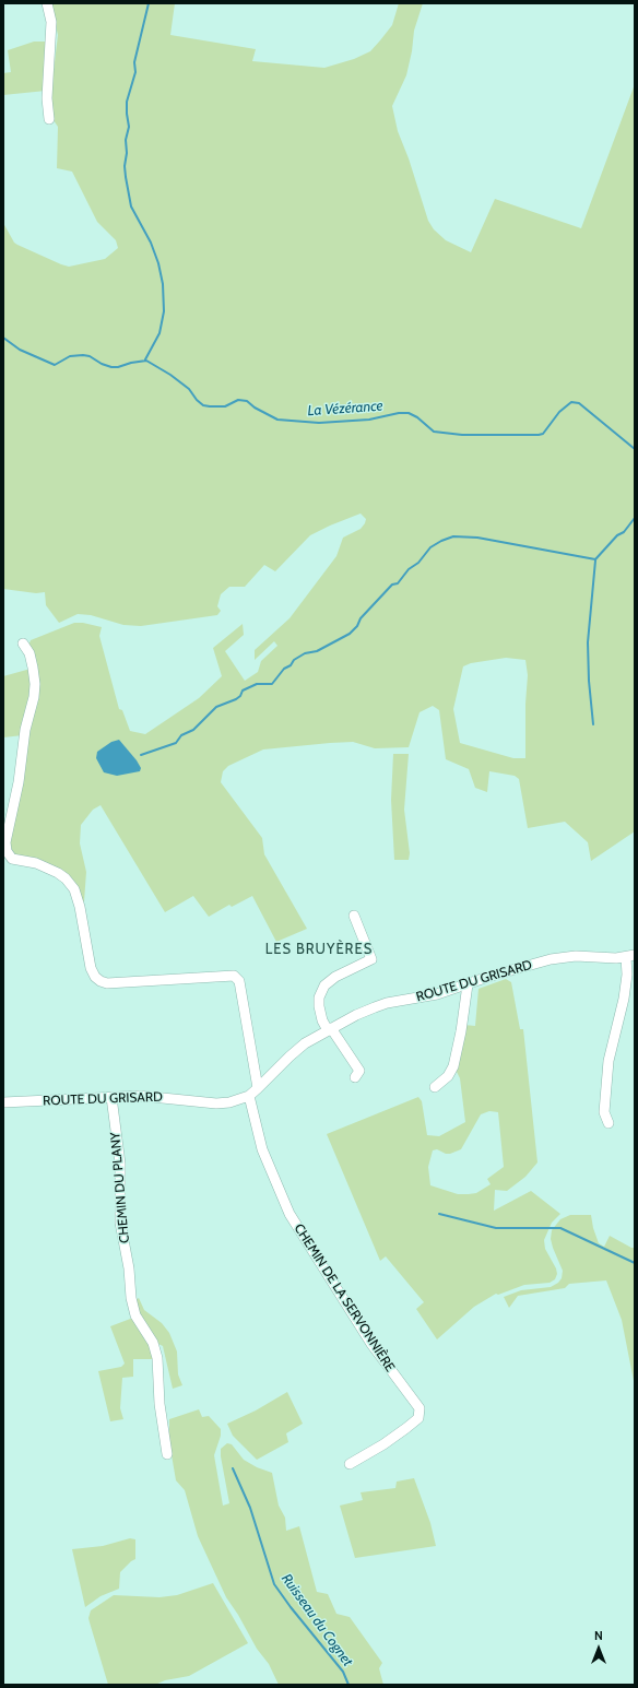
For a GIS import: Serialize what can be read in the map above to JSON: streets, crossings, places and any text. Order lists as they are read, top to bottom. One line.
{"streets":{"street":["ROUTE DU GRISARD","CHEMIN DU PLANY","CHEMIN DE LA SERVONNIÈRE"]},"crossings":[["ROUTE DU GRISARD","CHEMIN DU PLANY"],["ROUTE DU GRISARD","CHEMIN DE LA SERVONNIÈRE"]],"districts":["LES BRUYÈRES"],"water":["La Vézérance","Ruisseau du Cognet"],"north":"top"}
